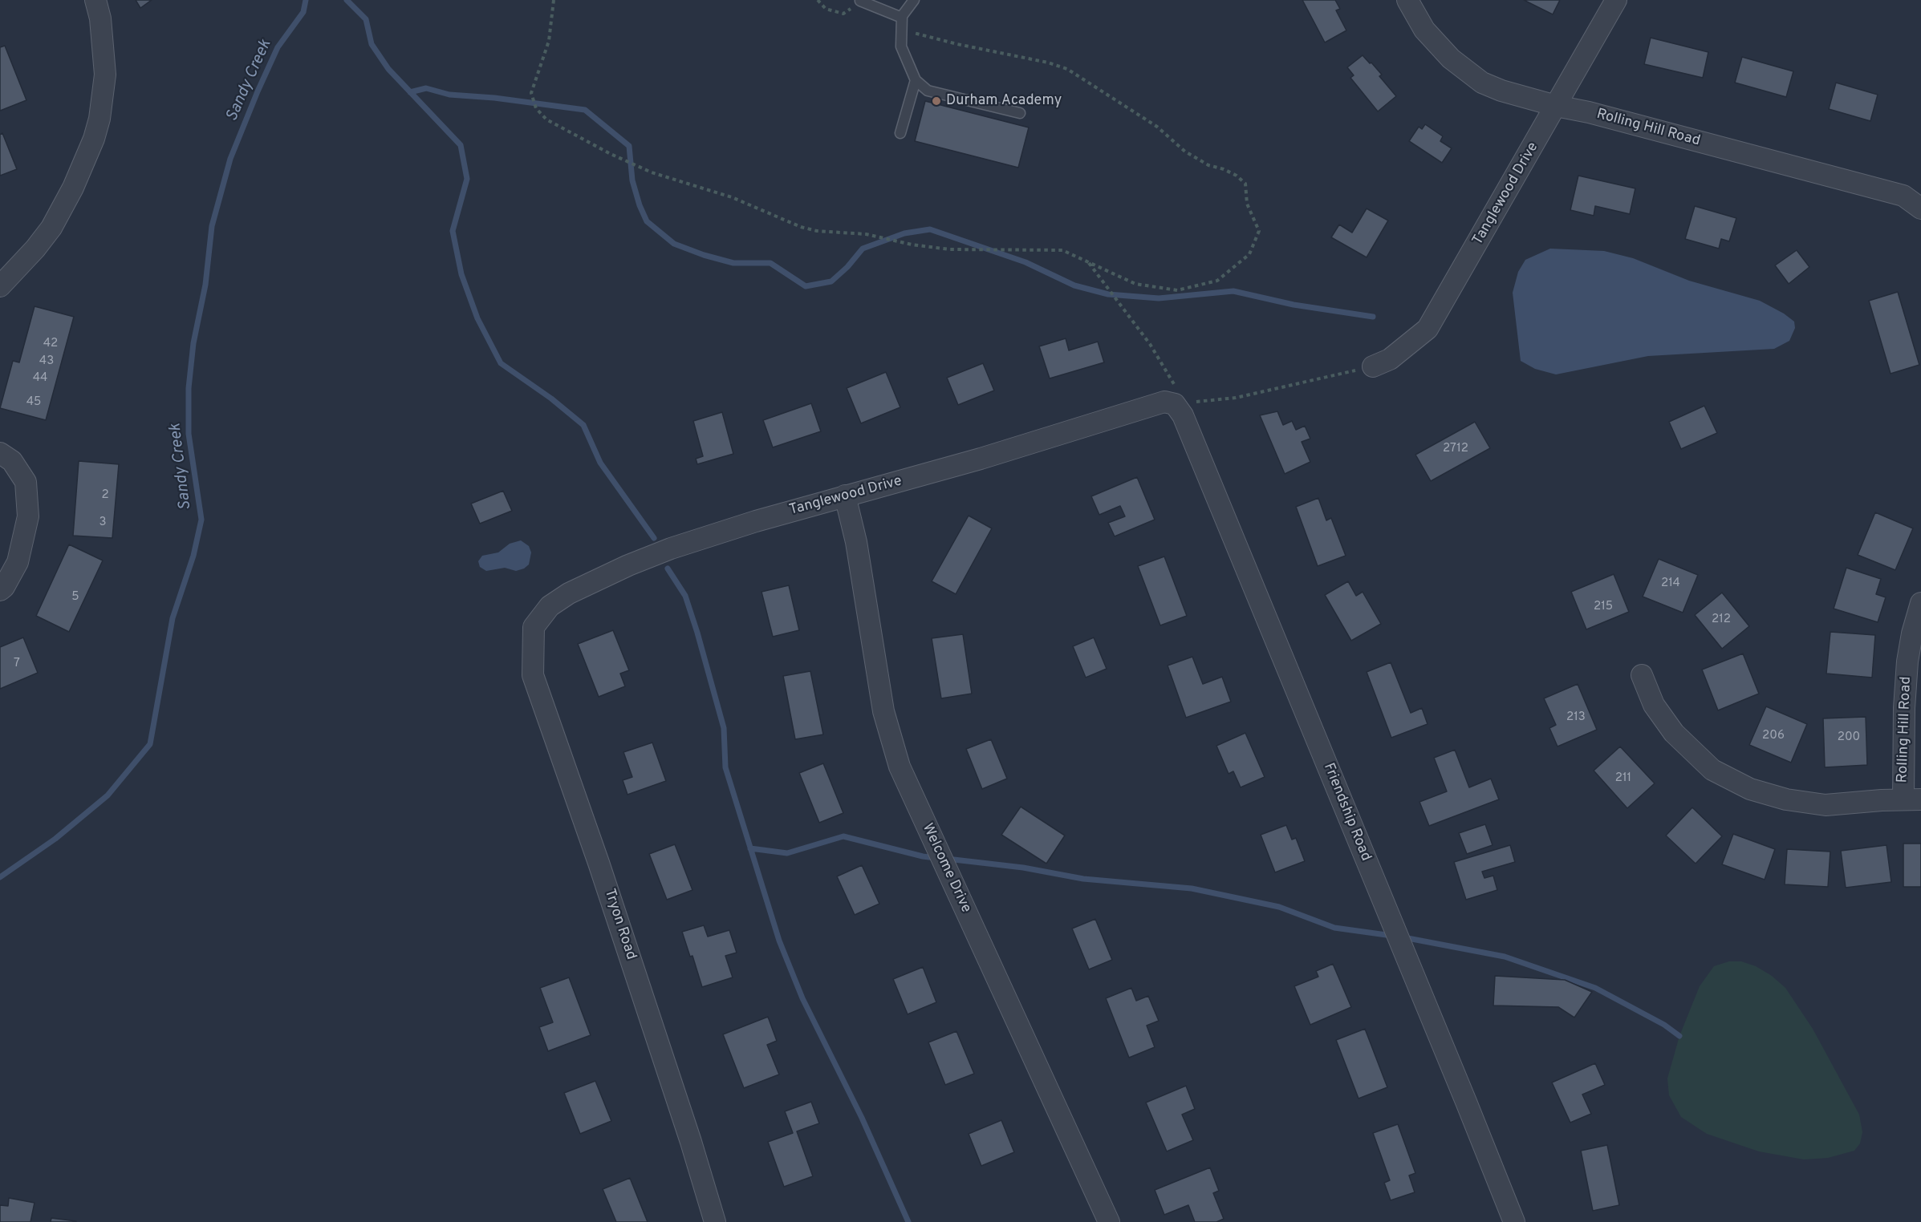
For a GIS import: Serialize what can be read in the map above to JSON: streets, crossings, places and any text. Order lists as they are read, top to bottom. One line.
{"streets":{"street":["Rolling Hill Road","Tanglewood Drive","Friendship Road","Welcome Drive","Tryon Road"]},"crossings":[["Rolling Hill Road","Tanglewood Drive"],["Tanglewood Drive","Friendship Road"],["Tanglewood Drive","Welcome Drive"],["Tanglewood Drive","Tryon Road"]],"water":["Sandy Creek"],"places":["Durham Academy"],"house_numbers":["42","43","44","45","2712","2","3","214","5","215","212","7","213","206","200","211"]}
